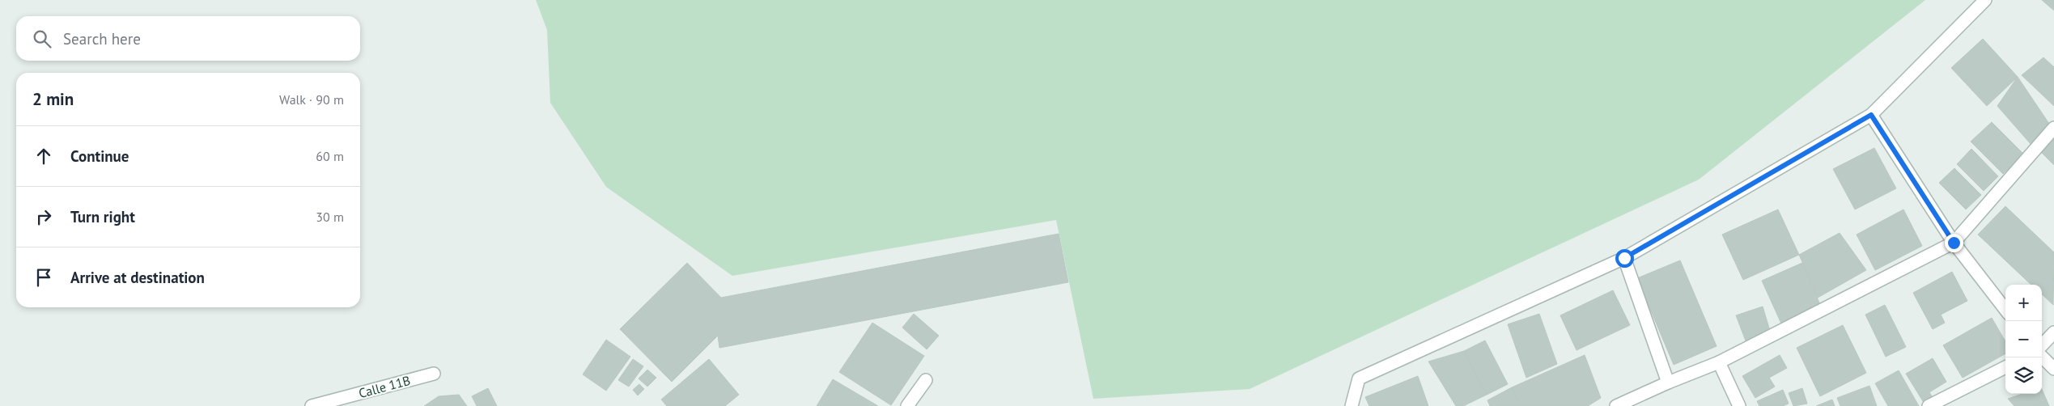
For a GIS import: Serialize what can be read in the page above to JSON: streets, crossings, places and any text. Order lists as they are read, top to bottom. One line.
{"streets":{"street":["Calle 11B"]},"page":{"search":"Search here","heading":["2 min","Walk · 90 m"],"list":[["Continue","60 m"],["Turn right","30 m"],"Arrive at destination"],"map_buttons":["+","−"]}}
